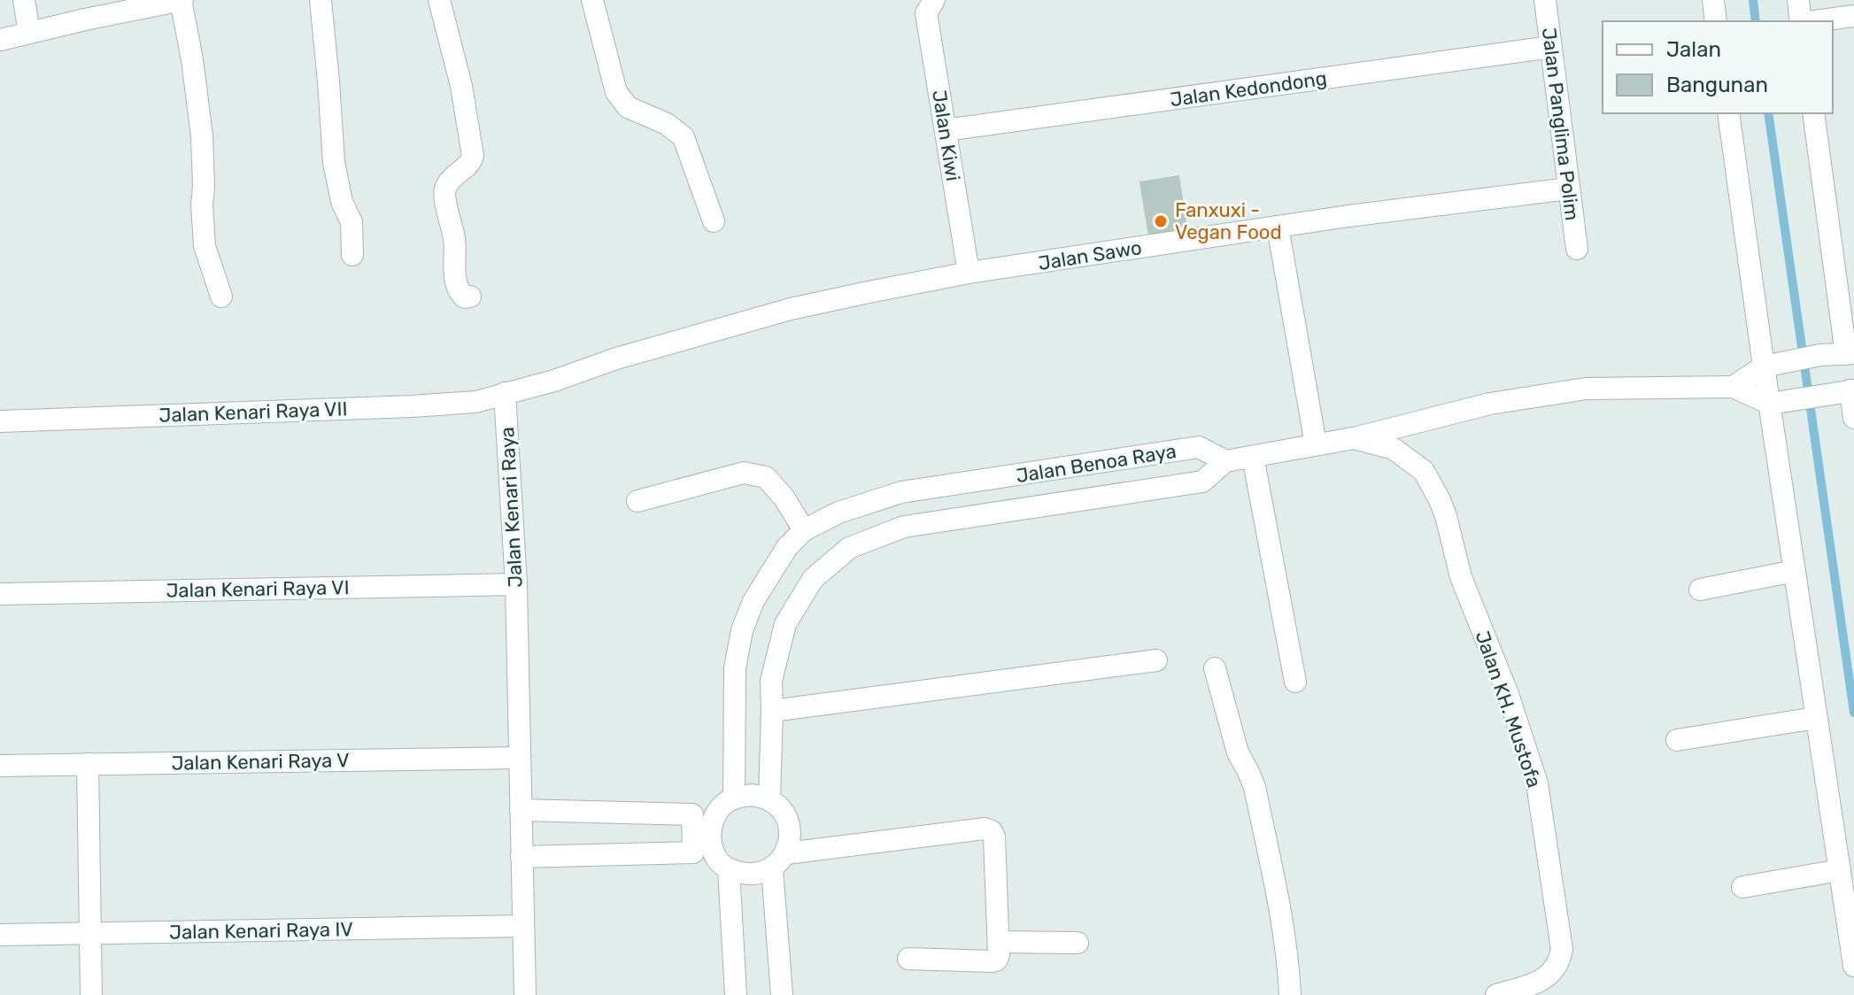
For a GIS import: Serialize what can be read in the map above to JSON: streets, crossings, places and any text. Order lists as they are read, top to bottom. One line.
{"streets":{"street":["Jalan Kedondong","Jalan Panglima Polim","Jalan Kiwi","Jalan Sawo","Jalan Kenari Raya VII","Jalan Benoa Raya","Jalan Kenari Raya","Jalan Kenari Raya VI","Jalan KH. Mustofa","Jalan Kenari Raya V","Jalan Kenari Raya IV"]},"crossings":[["Jalan Kedondong","Jalan Panglima Polim"],["Jalan Kedondong","Jalan Kiwi"],["Jalan Panglima Polim","Jalan Sawo"],["Jalan Kiwi","Jalan Sawo"],["Jalan Sawo","Jalan Kenari Raya VII"],["Jalan Sawo","Jalan Kenari Raya"],["Jalan Kenari Raya VII","Jalan Kenari Raya"],["Jalan Kenari Raya","Jalan Kenari Raya VI"],["Jalan Kenari Raya","Jalan Kenari Raya V"],["Jalan Kenari Raya","Jalan Kenari Raya IV"]],"places":["Fanxuxi - Vegan Food"],"legend":["Jalan","Bangunan"]}
